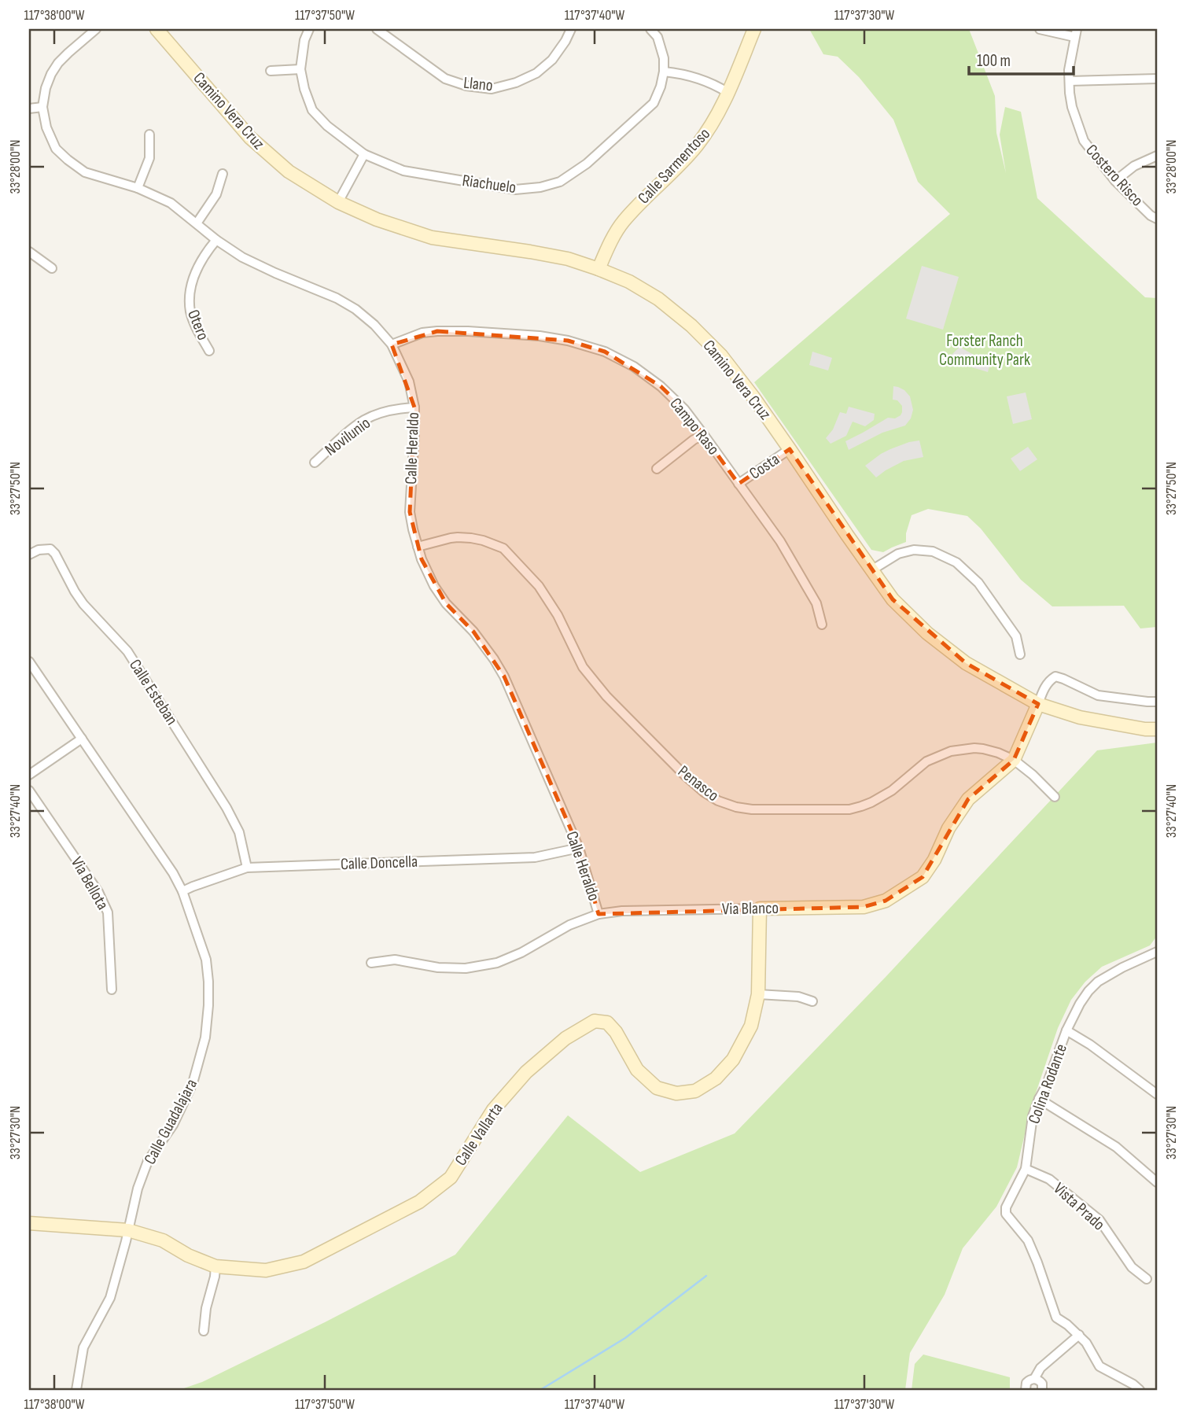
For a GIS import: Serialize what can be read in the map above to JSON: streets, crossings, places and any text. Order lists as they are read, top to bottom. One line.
{"streets":{"street":["Llano","Camino Vera Cruz","Calle Sarmentoso","Costero Risco","Riachuelo","Otero","Campo Raso","Novilunio","Calle Heraldo","Costa","Calle Esteban","Penasco","Calle Doncella","Via Bellota","Via Blanco","Colina Rodante","Calle Guadalajara","Calle Vallarta","Vista Prado"]},"crossings":[["Camino Vera Cruz","Calle Sarmentoso"],["Camino Vera Cruz","Costa"],["Camino Vera Cruz","Via Blanco"],["Otero","Calle Heraldo"],["Campo Raso","Calle Heraldo"],["Campo Raso","Costa"],["Novilunio","Calle Heraldo"],["Calle Heraldo","Penasco"],["Calle Heraldo","Calle Doncella"],["Calle Heraldo","Via Blanco"],["Calle Esteban","Calle Doncella"],["Penasco","Via Blanco"],["Calle Doncella","Calle Guadalajara"],["Via Blanco","Calle Vallarta"],["Colina Rodante","Vista Prado"],["Calle Guadalajara","Calle Vallarta"]],"parks":["Forster Ranch Community Park"],"scale_bar":"100 m","coordinates":["117°38'00\"W","117°37'50\"W","117°37'40\"W","117°37'30\"W","33°28'00\"N","33°27'50\"N","33°27'40\"N","33°27'30\"N"]}
